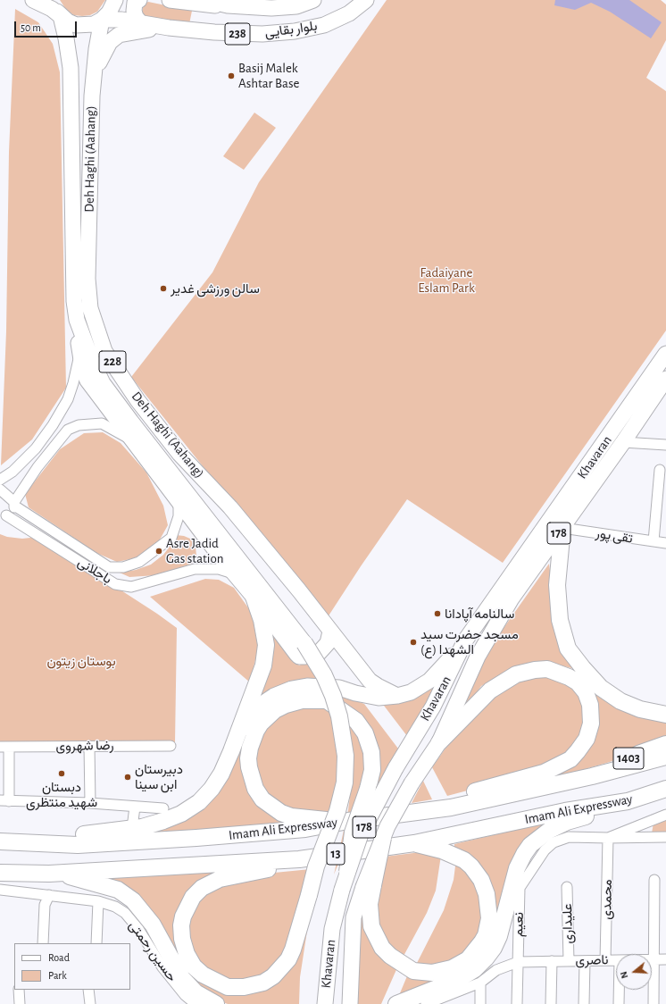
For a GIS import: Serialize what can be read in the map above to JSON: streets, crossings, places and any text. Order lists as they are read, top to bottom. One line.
{"streets":{"highway":["1403","Imam Ali Expressway","13"],"main road":["بلوار بقایی","238","Deh Haghi (Aahang)","228","Khavaran","178"],"street":["تقی پور","باجلانی","رضا شهروی","محمدی","علیداری","نعیم","حسین رحمتی","ناصری"]},"crossings":[["بلوار بقایی","Deh Haghi (Aahang)"],["Khavaran","تقی پور"],["1403","Imam Ali Expressway"],["محمدی","نعیم"],["محمدی","ناصری"],["علیداری","ناصری"],["نعیم","ناصری"]],"parks":["Fadaiyane Eslam Park","بوستان زیتون"],"places":["Basij Malek Ashtar Base","سالن ورزشی غدیر","Asre Jadid Gas station","سالنامه آپادانا","مسجد حضرت سید الشهدا (ع)","دبستان شهید منتظری","دبیرستان ابن سینا"],"legend":["Road","Park"],"scale_bar":"50 m","north":"left"}
